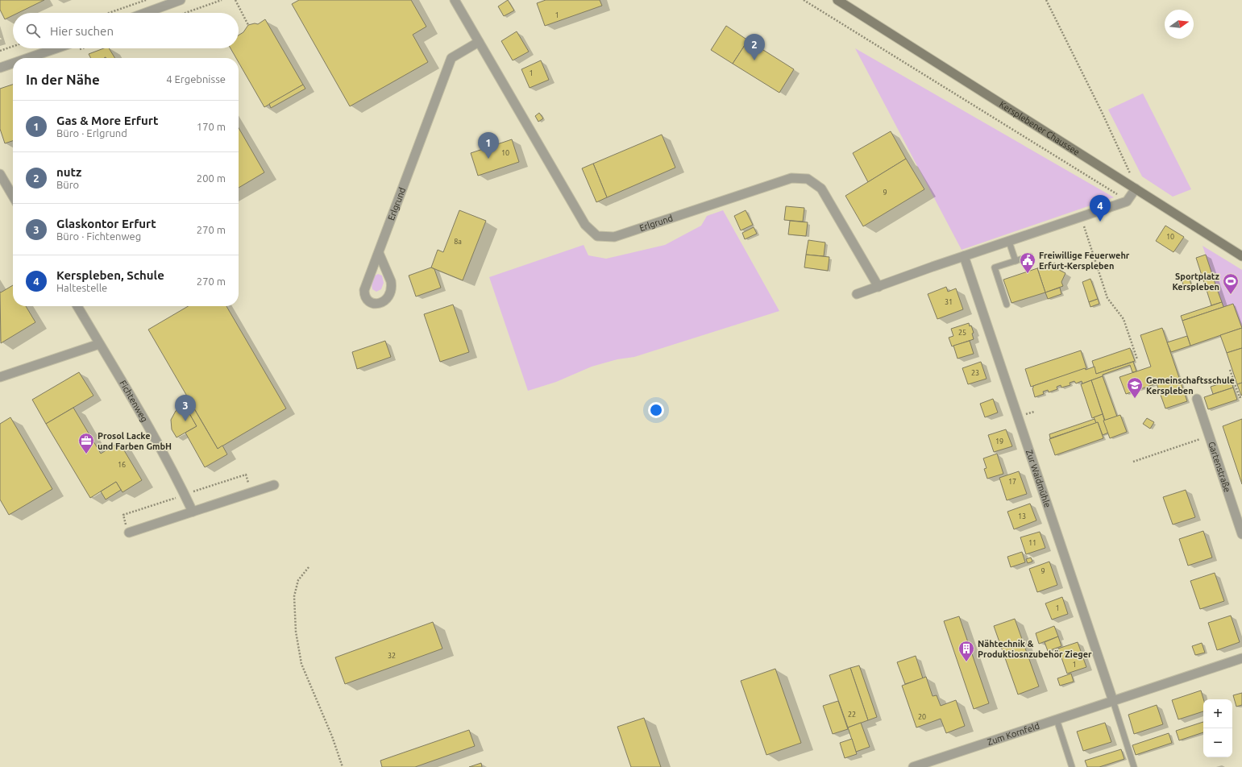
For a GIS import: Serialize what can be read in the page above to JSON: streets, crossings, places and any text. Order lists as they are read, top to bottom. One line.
{"streets":{"main road":["Kersplebener Chaussee"],"street":["Erlgrund","Fichtenweg","Gartenstraße","Zur Waidmühle","Zum Kornfeld"]},"crossings":[["Zur Waidmühle","Zum Kornfeld"]],"places":{"public building":["Freiwillige Feuerwehr Erfurt-Kerspleben"],"sports":["Sportplatz Kerspleben"],"school or university":["Gemeinschaftsschule Kerspleben"],"office":["Prosol Lacke und Farben GmbH"],"building":["Nähtechnik & Produktiosnzubehör Zieger"]},"house_numbers":["1","1","10","9","10","8a","31","25","23","19","16","17","13","11","9","1","32","1","22","20"],"north":"right","page":{"search":"Hier suchen","pins":["2","1","4","3"],"heading":["In der Nähe","4 Ergebnisse"],"list":[{"mark":"1","name":"Gas & More Erfurt","note":"Büro · Erlgrund","value":"170 m"},{"mark":"2","name":"nutz","note":"Büro","value":"200 m"},{"mark":"3","name":"Glaskontor Erfurt","note":"Büro · Fichtenweg","value":"270 m"},{"mark":"4","name":"Kerspleben, Schule","note":"Haltestelle","value":"270 m"}],"map_buttons":["+","−"]}}
